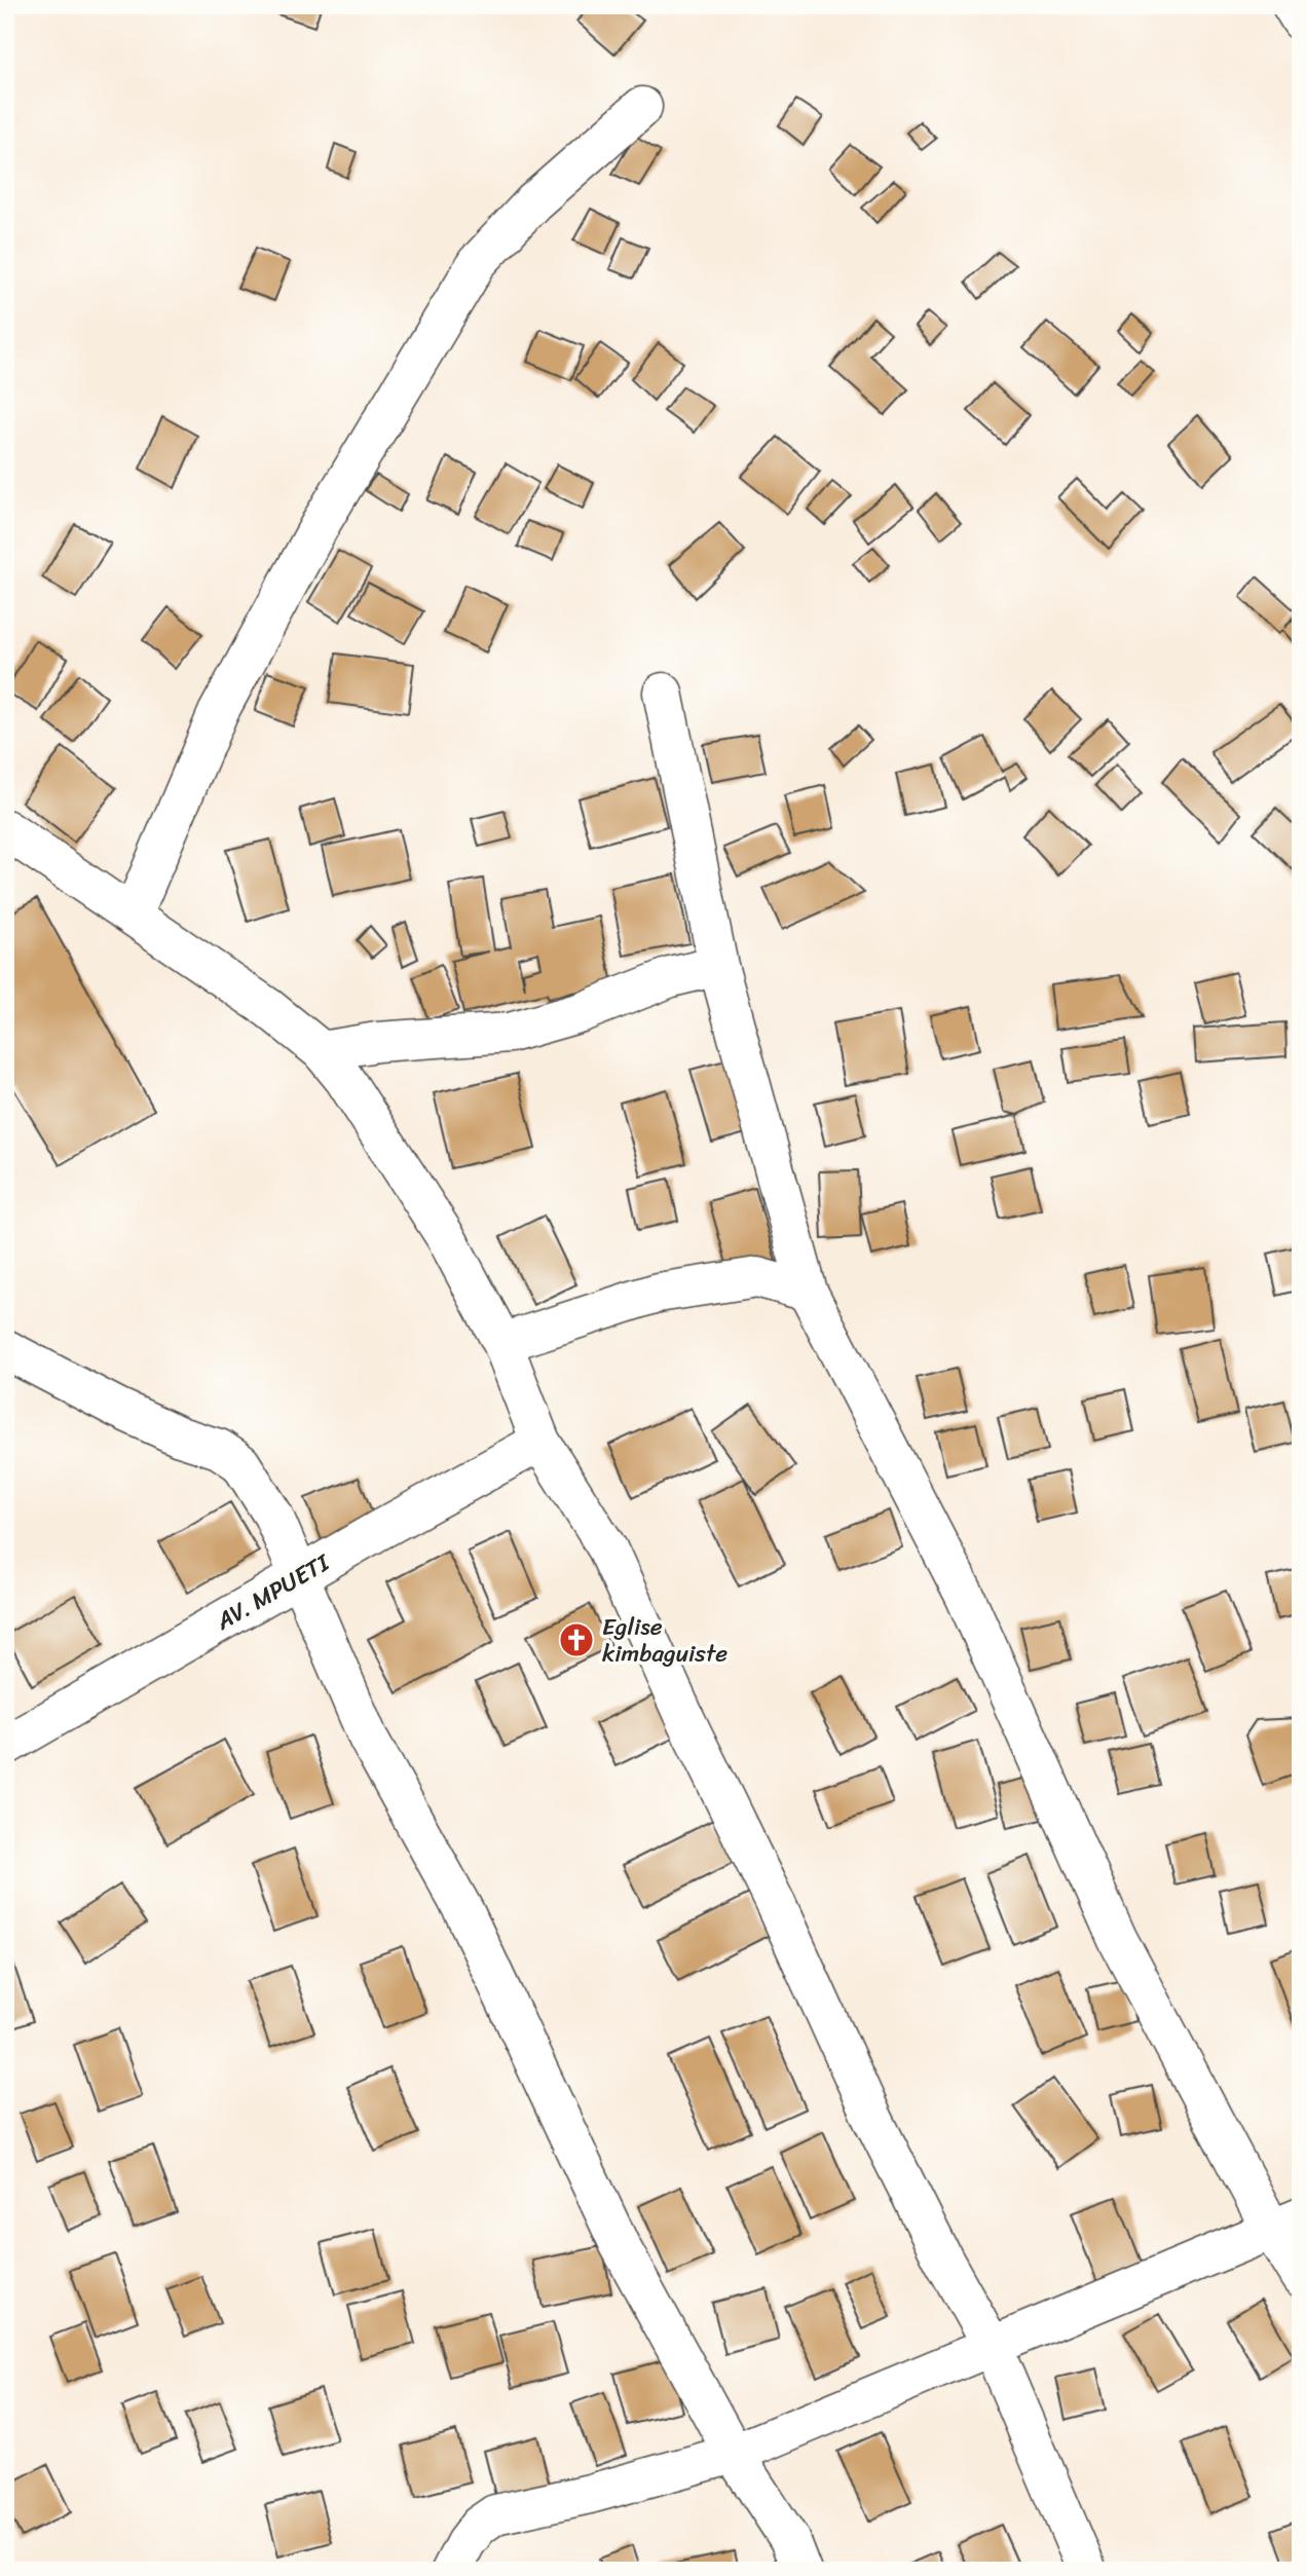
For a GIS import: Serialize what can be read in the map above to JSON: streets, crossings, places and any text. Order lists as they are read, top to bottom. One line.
{"streets":{"street":["AV. MPUETI"]},"places":{"church":["Eglise kimbaguiste"]}}
